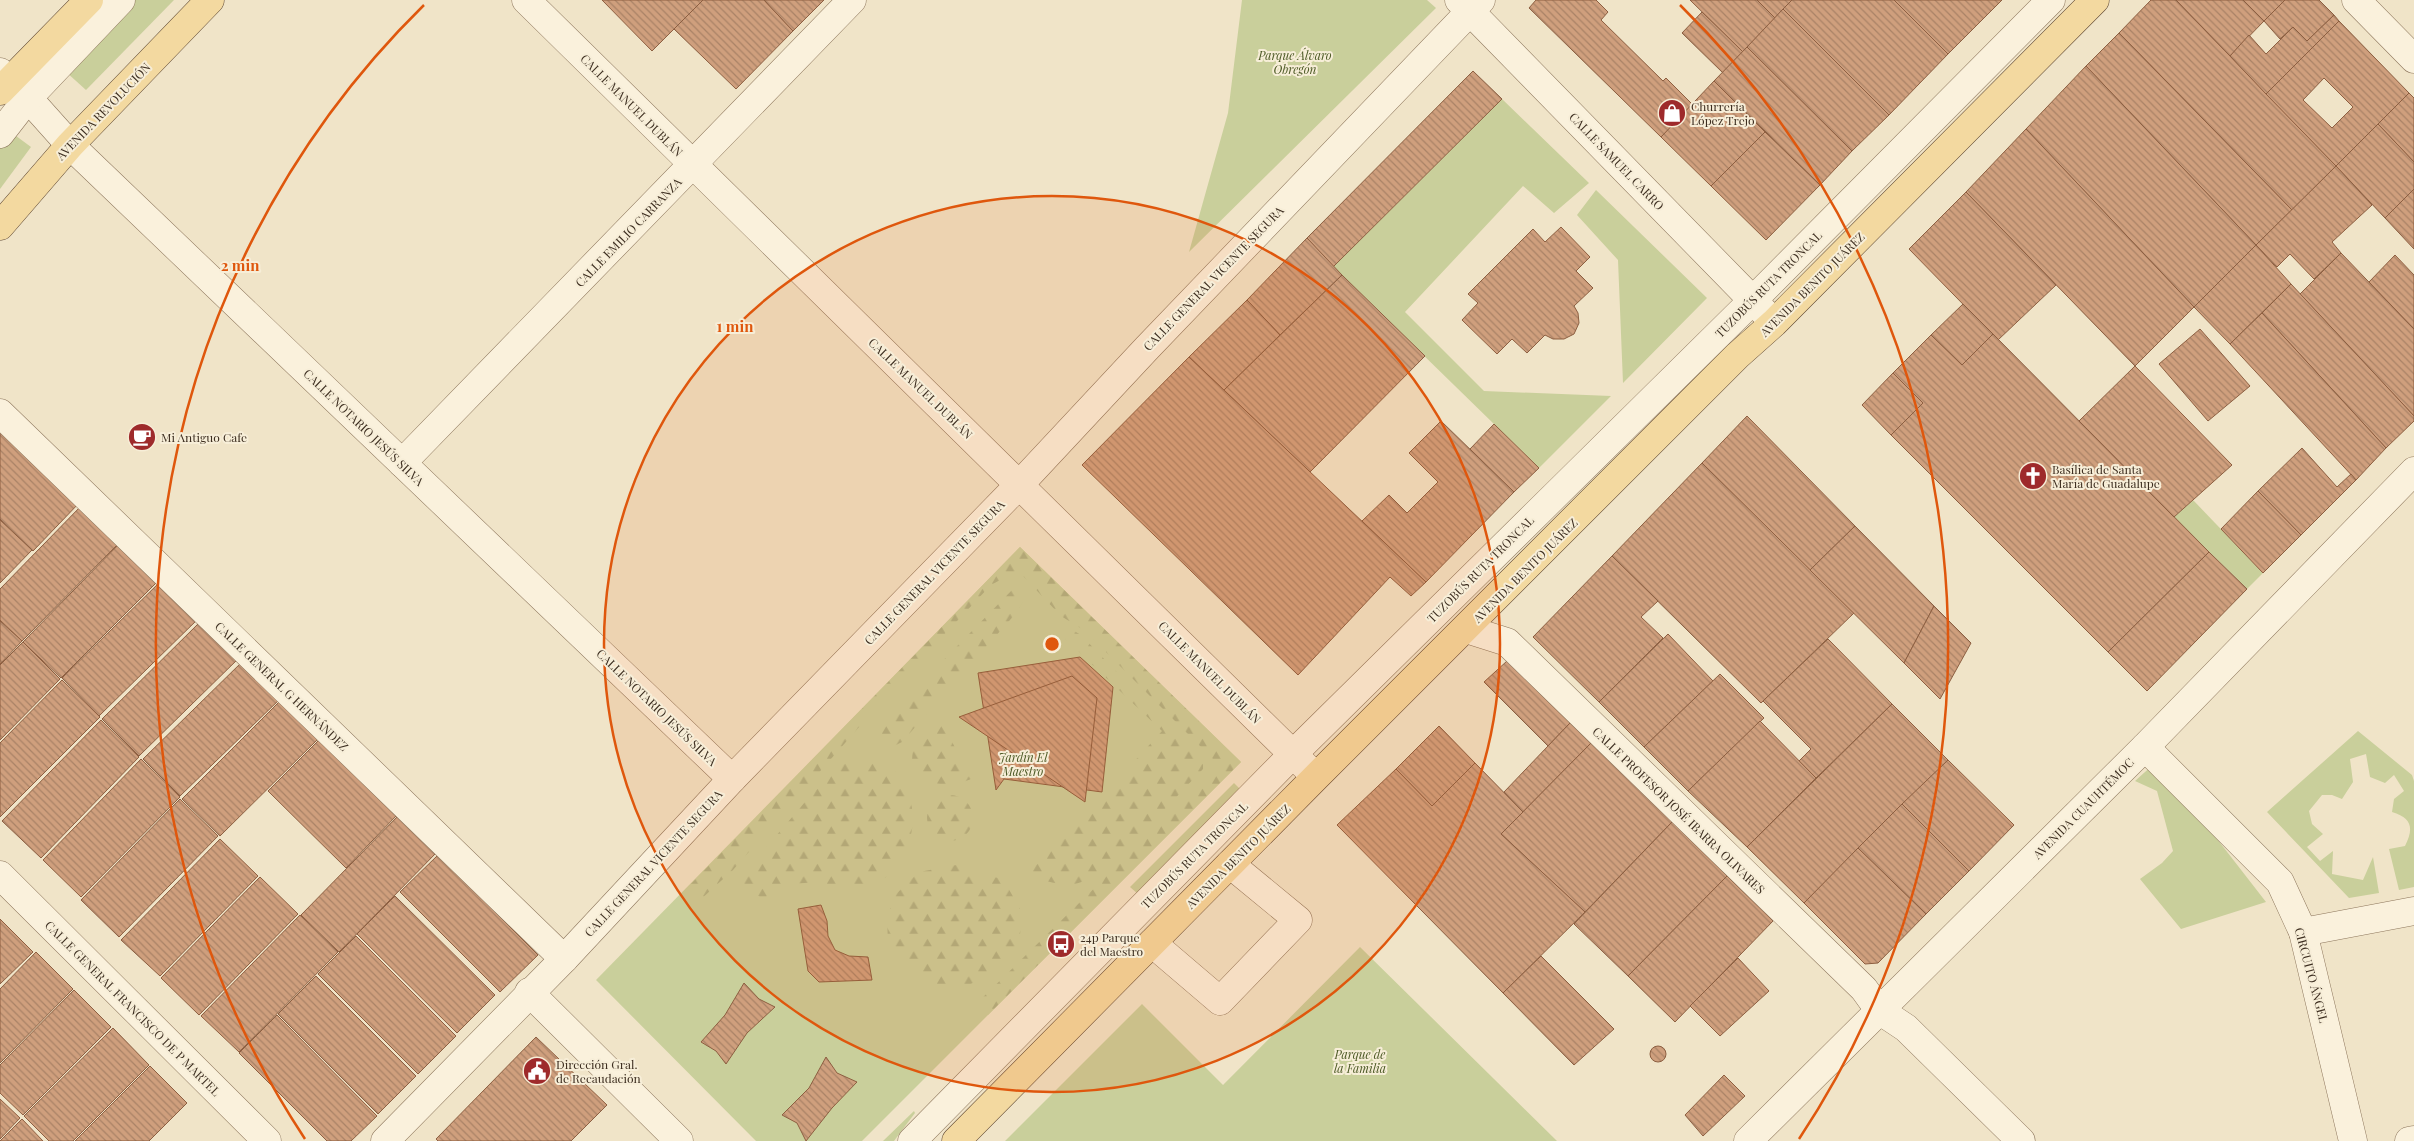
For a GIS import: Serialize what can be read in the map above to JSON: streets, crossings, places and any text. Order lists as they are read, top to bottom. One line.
{"streets":{"main road":["AVENIDA REVOLUCIÓN","AVENIDA BENITO JUÁREZ"],"street":["CALLE MANUEL DUBLÁN","CALLE SAMUEL CARRO","CALLE EMILIO CARRANZA","CALLE GENERAL VICENTE SEGURA","TUZOBÚS RUTA TRONCAL","CALLE NOTARIO JESÚS SILVA","CALLE GENERAL G HERNÁNDEZ","AVENIDA CUAUHTÉMOC","CALLE PROFESOR JOSÉ IBARRA OLIVARES","CIRCUITO ÁNGEL","CALLE GENERAL FRANCISCO DE P MARTEL"]},"crossings":[["CALLE MANUEL DUBLÁN","CALLE EMILIO CARRANZA"],["CALLE MANUEL DUBLÁN","CALLE GENERAL VICENTE SEGURA"],["CALLE MANUEL DUBLÁN","TUZOBÚS RUTA TRONCAL"],["CALLE MANUEL DUBLÁN","AVENIDA BENITO JUÁREZ"],["AVENIDA REVOLUCIÓN","CALLE NOTARIO JESÚS SILVA"],["CALLE SAMUEL CARRO","CALLE GENERAL VICENTE SEGURA"],["CALLE SAMUEL CARRO","TUZOBÚS RUTA TRONCAL"],["CALLE SAMUEL CARRO","AVENIDA BENITO JUÁREZ"],["CALLE EMILIO CARRANZA","CALLE NOTARIO JESÚS SILVA"],["CALLE GENERAL VICENTE SEGURA","CALLE NOTARIO JESÚS SILVA"],["CALLE GENERAL VICENTE SEGURA","CALLE GENERAL G HERNÁNDEZ"],["AVENIDA BENITO JUÁREZ","CALLE PROFESOR JOSÉ IBARRA OLIVARES"],["AVENIDA CUAUHTÉMOC","CALLE PROFESOR JOSÉ IBARRA OLIVARES"],["AVENIDA CUAUHTÉMOC","CIRCUITO ÁNGEL"]],"parks":["Parque Álvaro Obregón","Jardín El Maestro","Parque de la Familia"],"places":{"shop":["Churrería López Trejo"],"cafe":["Mi Antiguo Cafe"],"church":["Basílica de Santa María de Guadalupe"],"bus stop":["24p Parque del Maestro"],"public building":["Dirección Gral. de Recaudación"]},"rings":["2 min","1 min"]}
